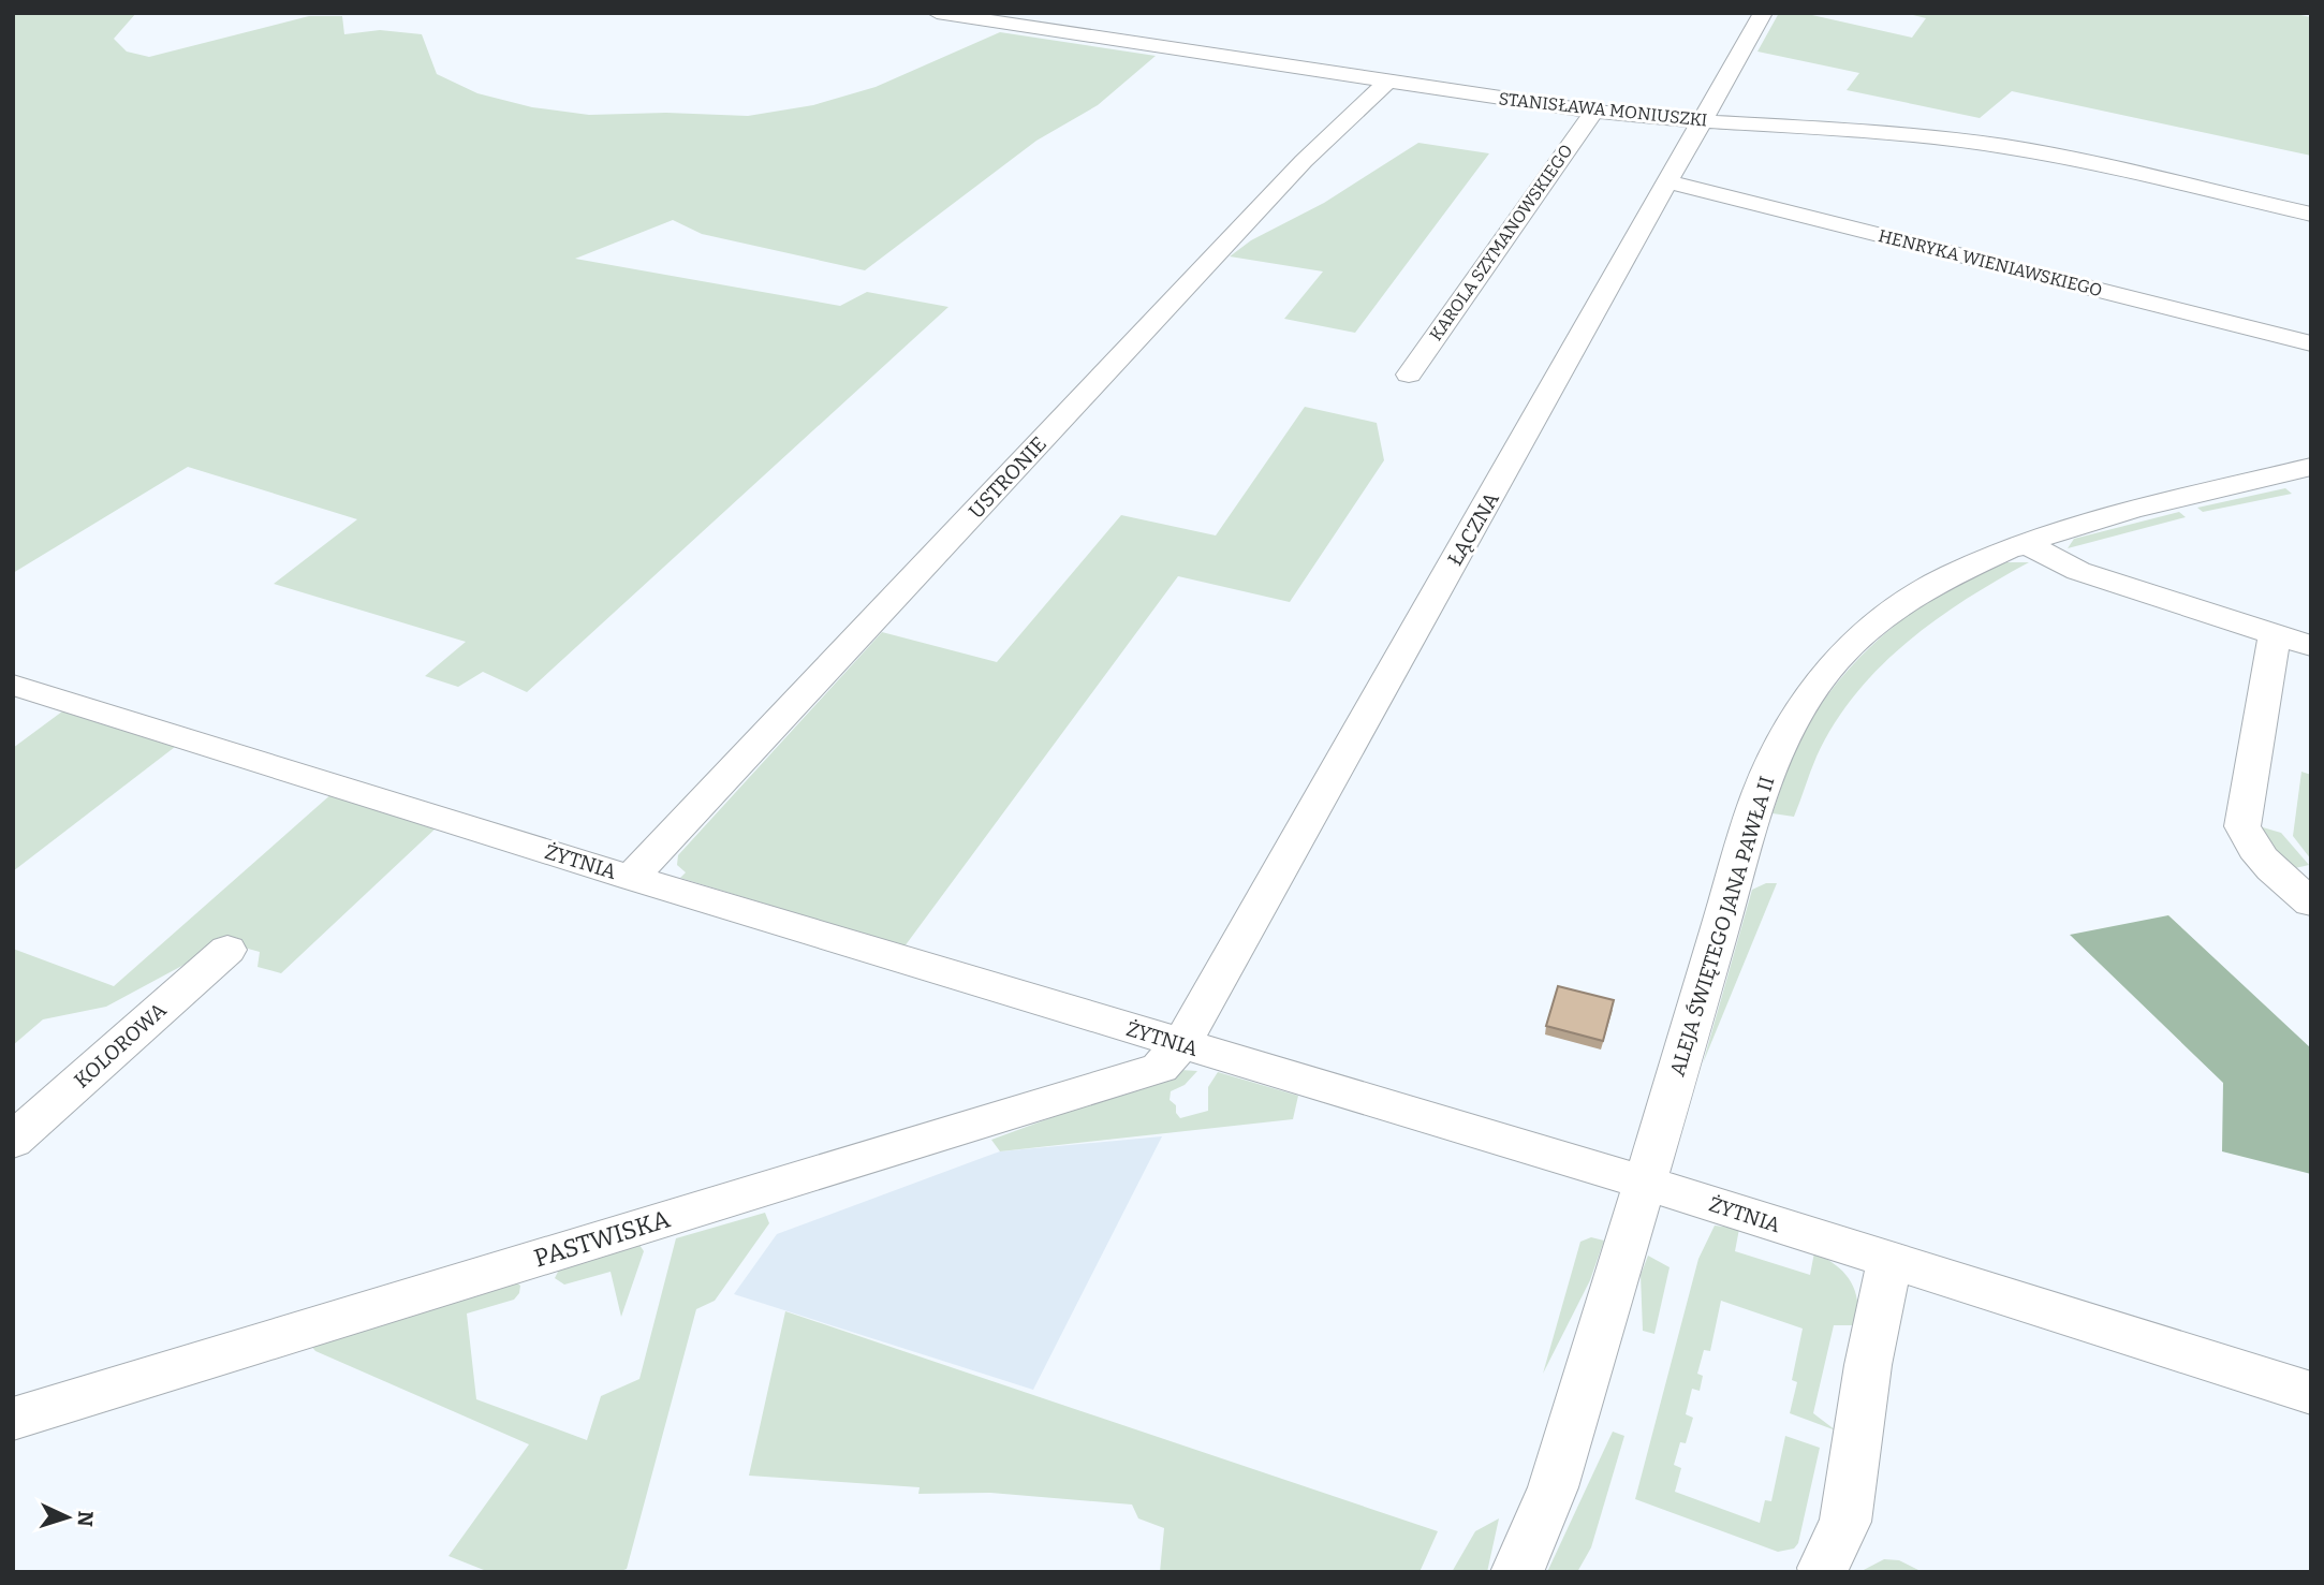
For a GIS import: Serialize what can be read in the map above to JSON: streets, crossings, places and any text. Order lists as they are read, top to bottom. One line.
{"streets":{"street":["STANISŁAWA MONIUSZKI","KAROLA SZYMANOWSKIEGO","HENRYKA WIENIAWSKIEGO","USTRONIE","ŁĄCZNA","ŻYTNIA","ALEJA ŚWIĘTEGO JANA PAWŁA II","KOLOROWA","PASTWISKA"]},"crossings":[["STANISŁAWA MONIUSZKI","KAROLA SZYMANOWSKIEGO"],["STANISŁAWA MONIUSZKI","USTRONIE"],["STANISŁAWA MONIUSZKI","ŁĄCZNA"],["HENRYKA WIENIAWSKIEGO","ŁĄCZNA"],["USTRONIE","ŻYTNIA"],["ŁĄCZNA","ŻYTNIA"],["ŁĄCZNA","PASTWISKA"],["ŻYTNIA","ALEJA ŚWIĘTEGO JANA PAWŁA II"],["ŻYTNIA","PASTWISKA"]],"north":"right"}
